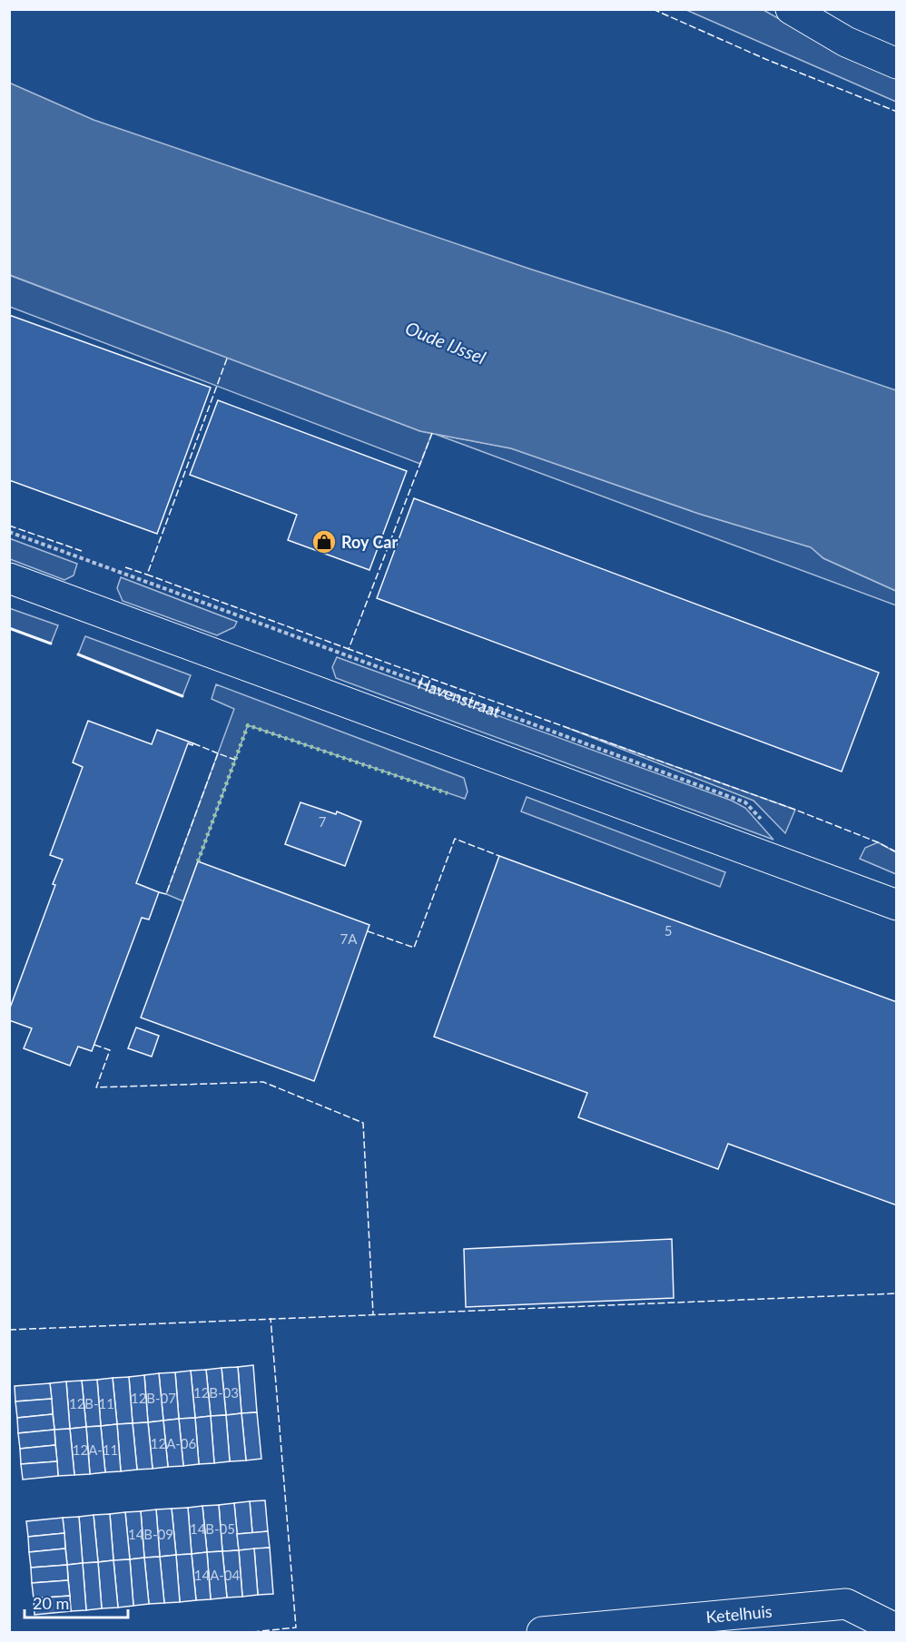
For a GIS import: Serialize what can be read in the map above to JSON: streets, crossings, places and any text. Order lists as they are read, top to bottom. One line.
{"streets":{"street":["Ketelhuis"],"path":["Havenstraat"]},"water":["Oude IJssel"],"places":{"shop":["Roy Car"]},"house_numbers":["7","5","7A","12B-03","12B-07","12B-11","12A-06","12A-11","14B-05","14B-09","14A-04"],"scale_bar":"20 m"}
